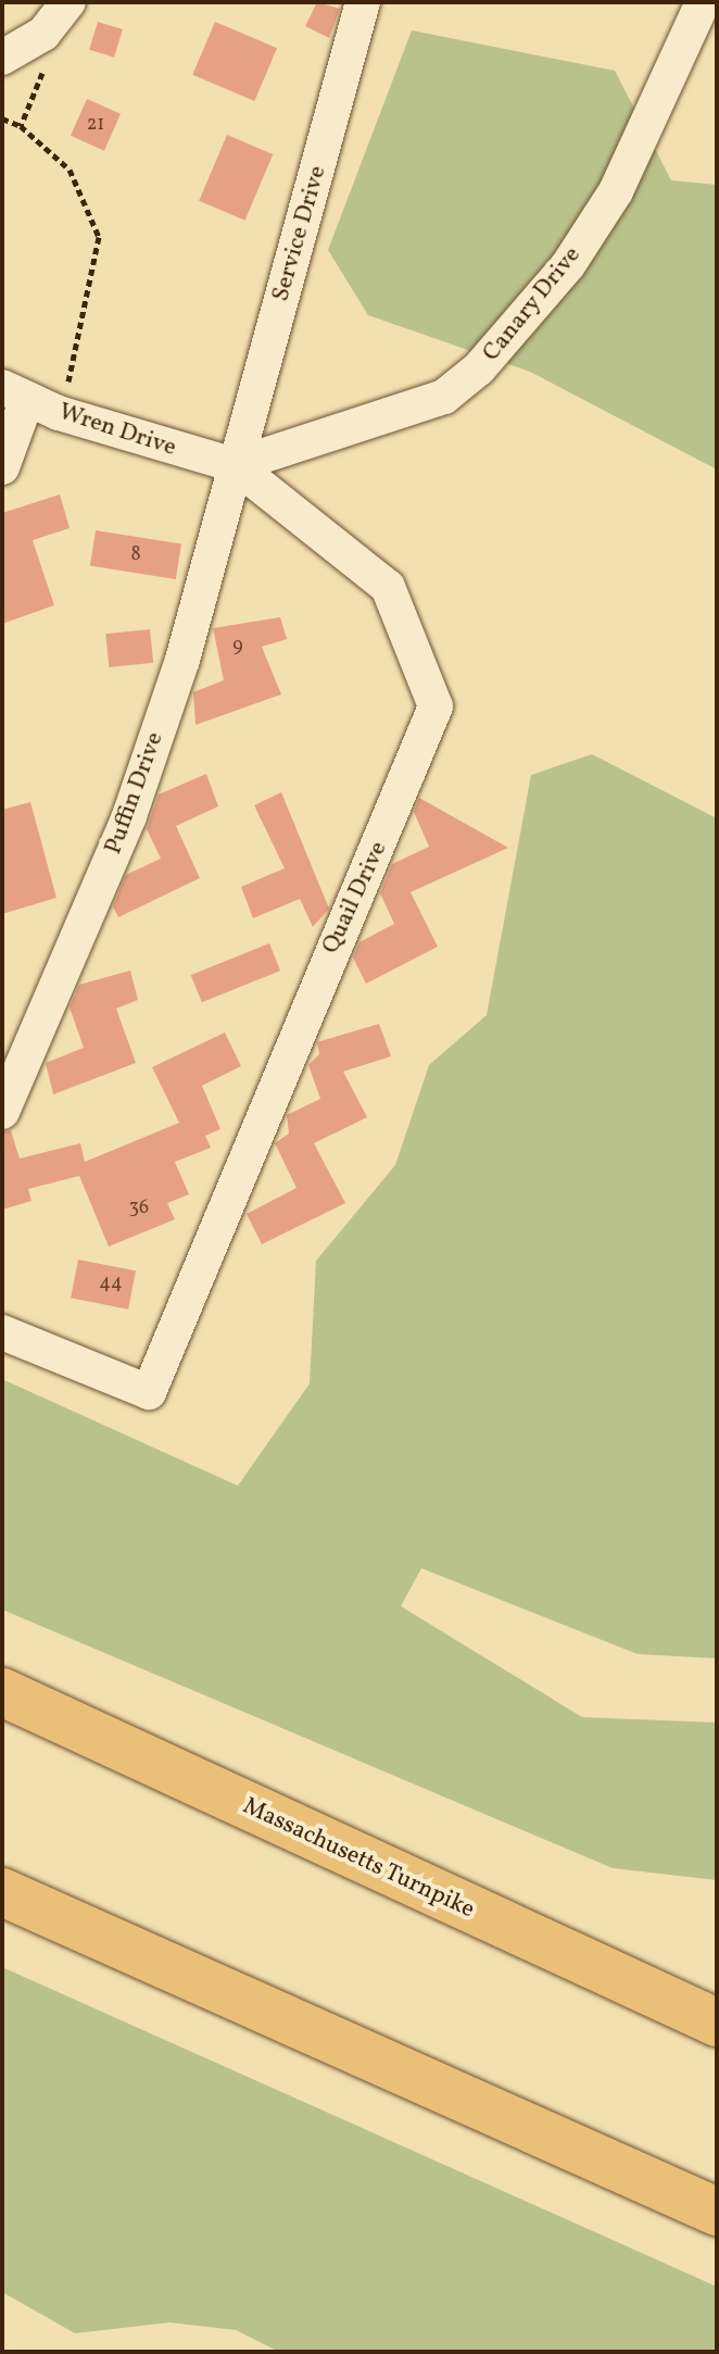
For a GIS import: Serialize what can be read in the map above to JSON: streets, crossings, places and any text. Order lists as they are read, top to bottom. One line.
{"streets":{"highway":["Massachusetts Turnpike"],"street":["Service Drive","Canary Drive","Wren Drive","Puffin Drive","Quail Drive"]},"crossings":[["Service Drive","Canary Drive"],["Service Drive","Wren Drive"],["Service Drive","Puffin Drive"],["Service Drive","Quail Drive"],["Canary Drive","Wren Drive"],["Canary Drive","Puffin Drive"],["Canary Drive","Quail Drive"],["Wren Drive","Puffin Drive"],["Wren Drive","Quail Drive"],["Puffin Drive","Quail Drive"]],"house_numbers":["21","8","9","36","44"]}
